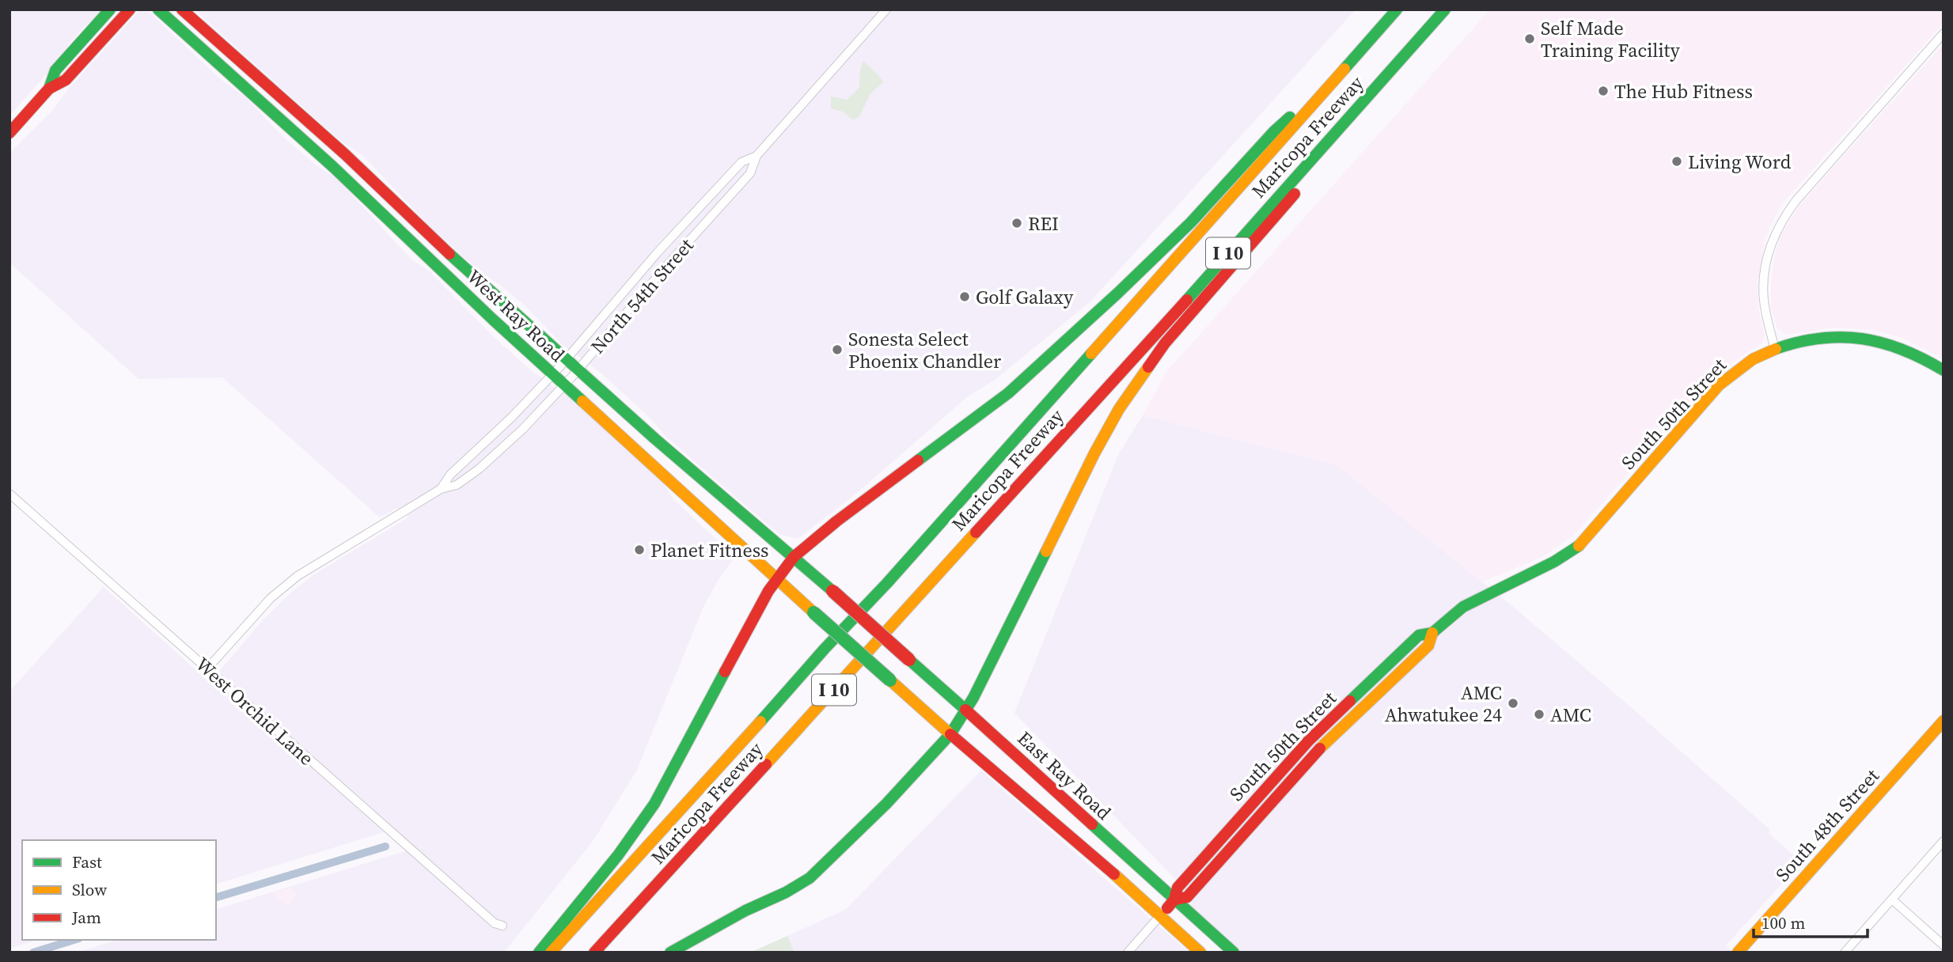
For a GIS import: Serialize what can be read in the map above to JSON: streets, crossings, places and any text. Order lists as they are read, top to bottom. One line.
{"streets":{"main road":["Maricopa Freeway","I 10","West Ray Road","South 50th Street","East Ray Road","South 48th Street"],"street":["North 54th Street","West Orchid Lane"]},"crossings":[["North 54th Street","West Ray Road"],["North 54th Street","West Orchid Lane"],["West Ray Road","East Ray Road"],["South 50th Street","East Ray Road"]],"places":["Self Made Training Facility","The Hub Fitness","Living Word","REI","Golf Galaxy","Sonesta Select Phoenix Chandler","Planet Fitness","AMC Ahwatukee 24","AMC"],"legend":["Fast","Slow","Jam"],"scale_bar":"100 m"}
